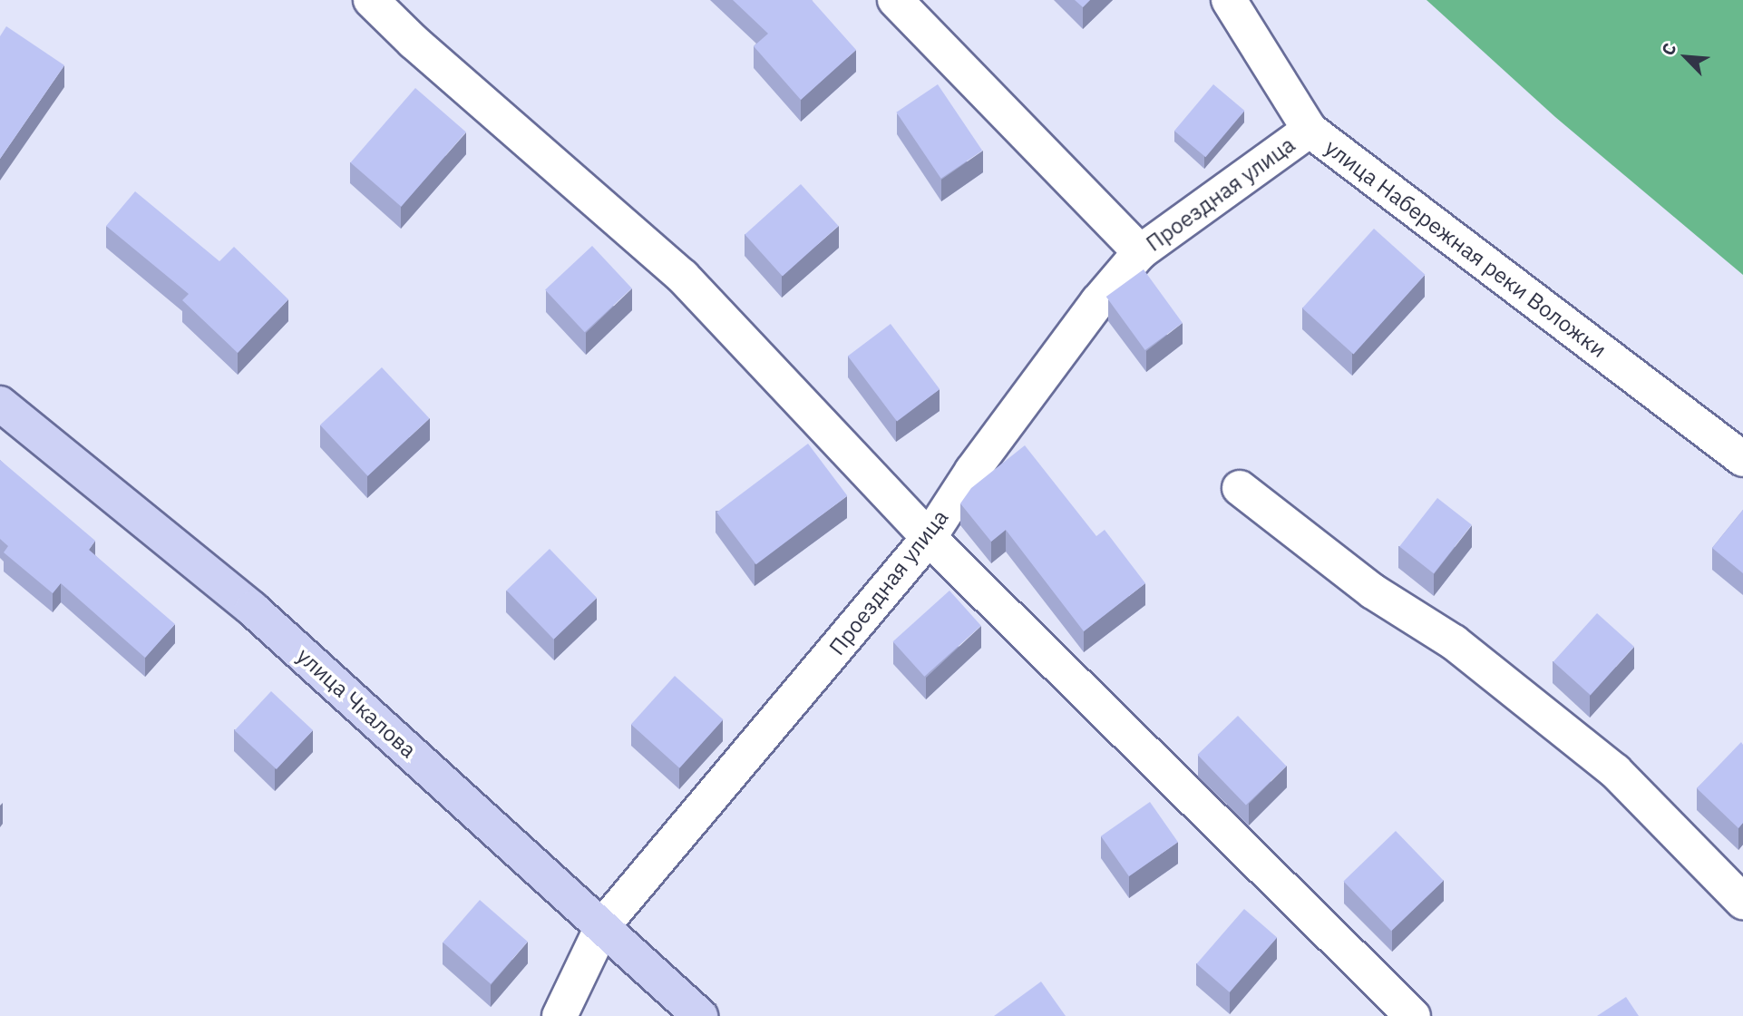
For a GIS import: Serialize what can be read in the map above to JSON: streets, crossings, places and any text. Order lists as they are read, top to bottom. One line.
{"streets":{"main road":["улица Чкалова"],"street":["Проездная улица","улица Набережная реки Воложки"]},"crossings":[["Проездная улица","улица Набережная реки Воложки"],["Проездная улица","улица Чкалова"]],"north":"top left"}
